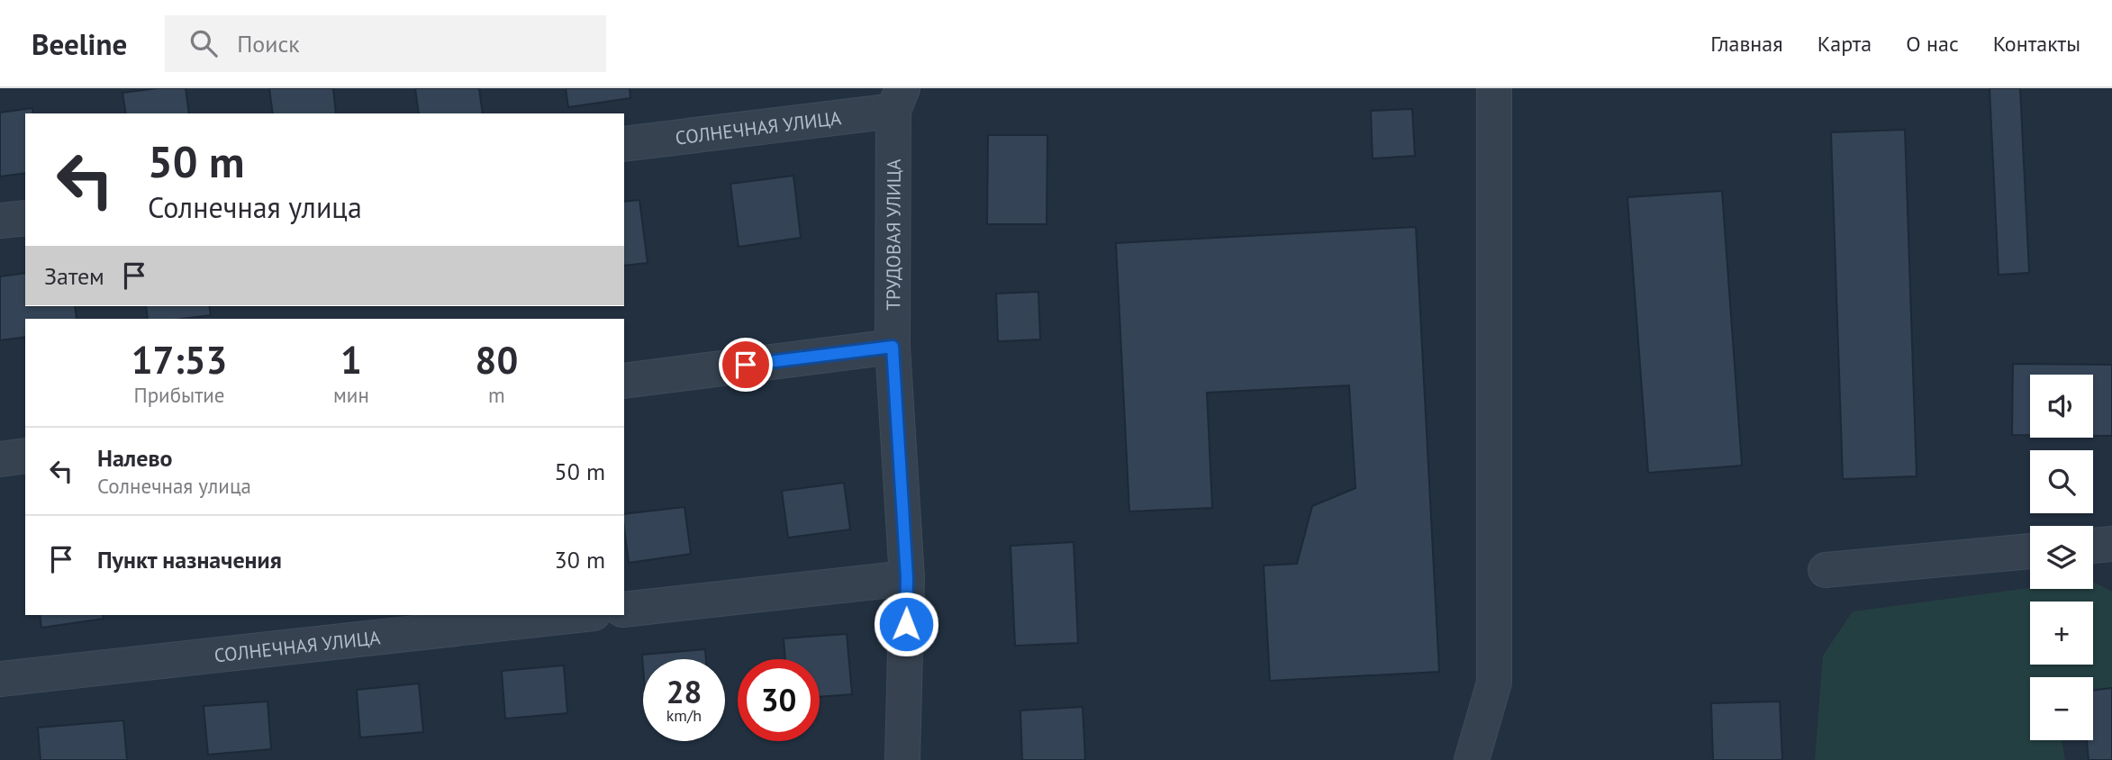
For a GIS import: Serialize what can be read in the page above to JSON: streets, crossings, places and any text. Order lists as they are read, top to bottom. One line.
{"streets":{"street":["СОЛНЕЧНАЯ УЛИЦА","ТРУДОВАЯ УЛИЦА"]},"crossings":[["СОЛНЕЧНАЯ УЛИЦА","ТРУДОВАЯ УЛИЦА"]],"page":{"header":"Beeline","search":"Поиск","nav":["Главная","Карта","О нас","Контакты"],"turn":["50 m","Солнечная улица"],"then":"Затем","eta":["17:53","Прибытие","1","мин","80","m"],"map_buttons":["+","−"],"list":[{"name":"Налево","note":"Солнечная улица","value":"50 m"},{"name":"Пункт назначения","value":"30 m"}],"speed":"28 km/h","limit":"30"}}
